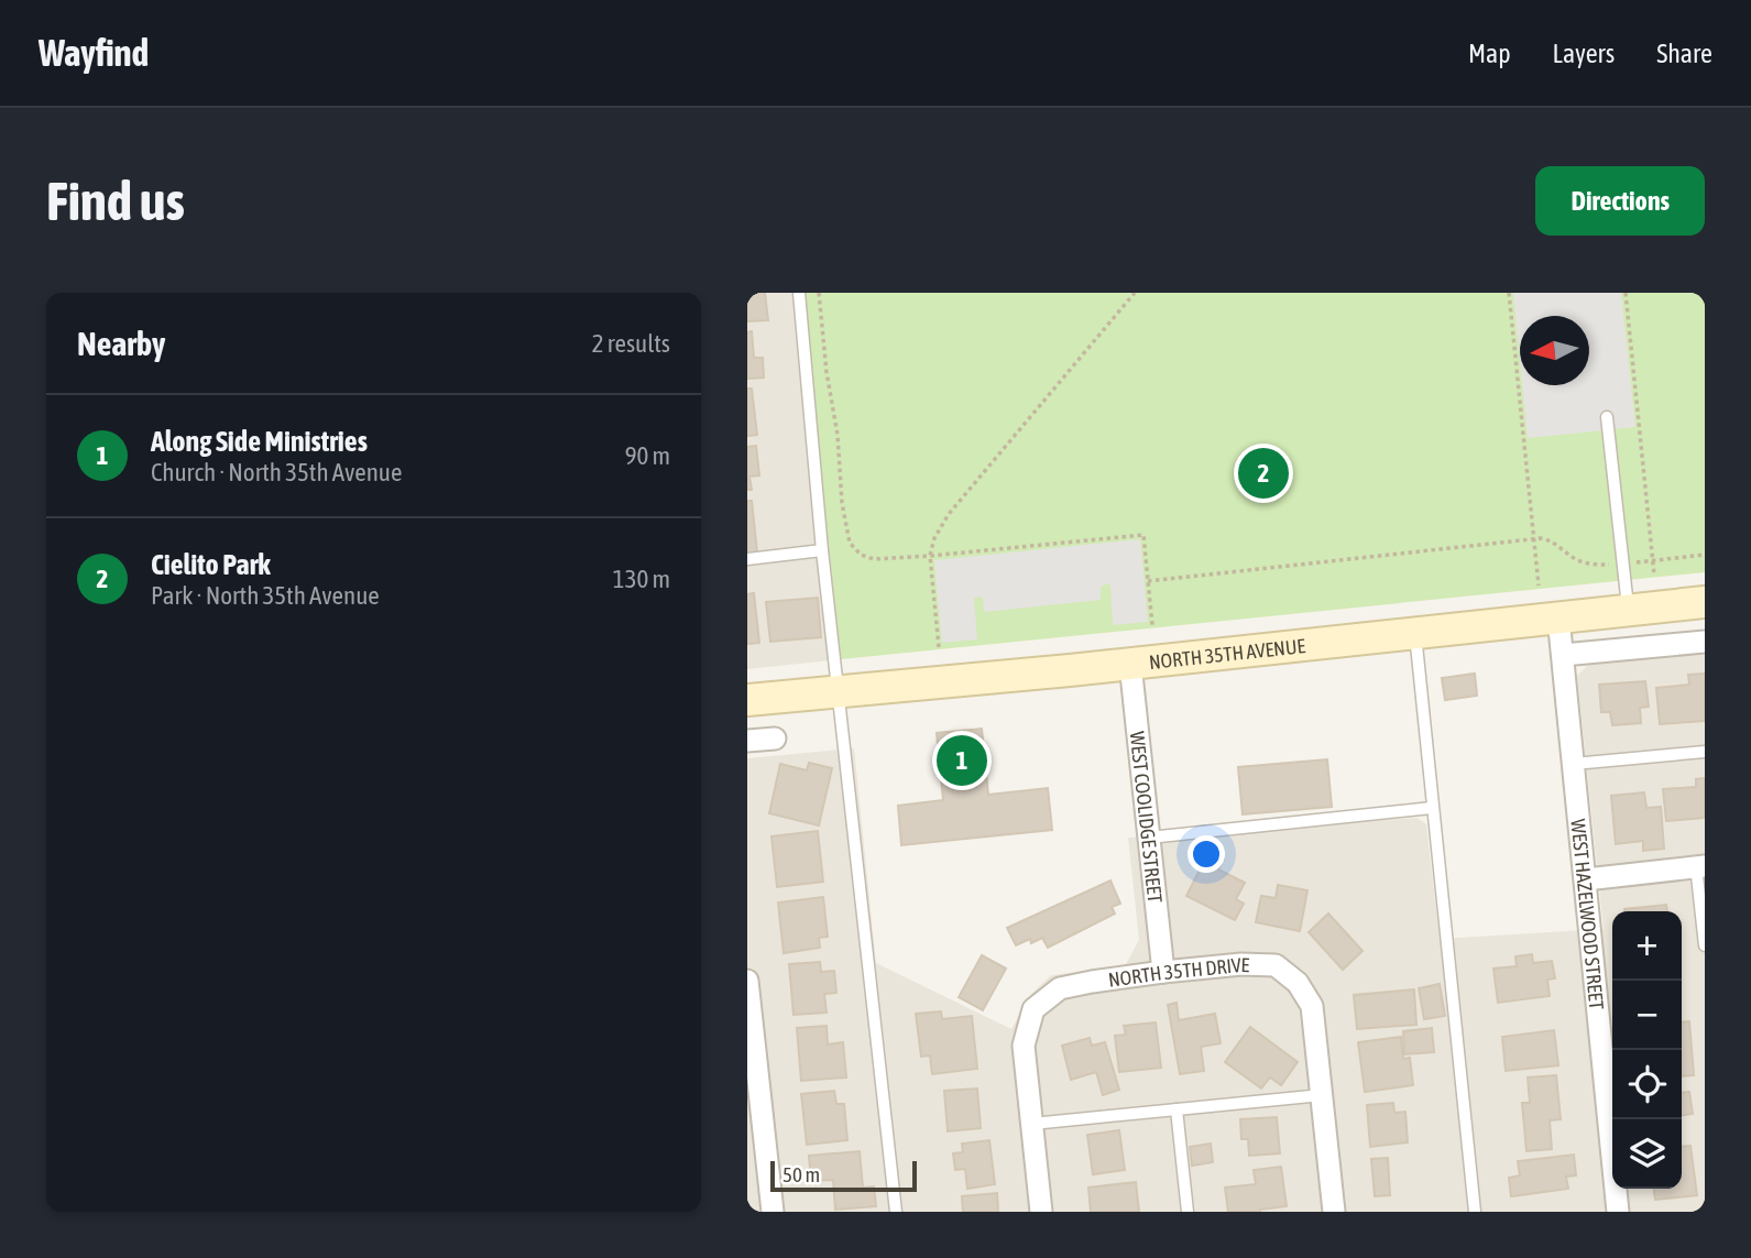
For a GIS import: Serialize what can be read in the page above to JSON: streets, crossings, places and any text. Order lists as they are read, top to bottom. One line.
{"streets":{"main road":["NORTH 35TH AVENUE"],"street":["WEST COOLIDGE STREET","WEST HAZELWOOD STREET","NORTH 35TH DRIVE"]},"crossings":[["NORTH 35TH AVENUE","WEST COOLIDGE STREET"],["NORTH 35TH AVENUE","WEST HAZELWOOD STREET"],["WEST COOLIDGE STREET","NORTH 35TH DRIVE"]],"scale_bar":"50 m","north":"left","page":{"header":"Wayfind","nav":["Map","Layers","Share"],"buttons":"Directions","title":"Find us","heading":["Nearby","2 results"],"list":[{"mark":"1","name":"Along Side Ministries","note":"Church · North 35th Avenue","value":"90 m"},{"mark":"2","name":"Cielito Park","note":"Park · North 35th Avenue","value":"130 m"}],"pins":["2","1"],"map_buttons":["+","−"],"scale":"50 m"}}
